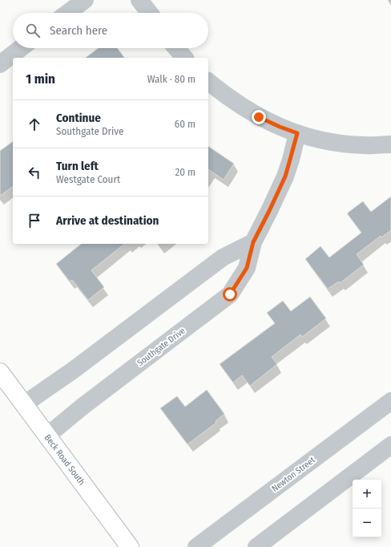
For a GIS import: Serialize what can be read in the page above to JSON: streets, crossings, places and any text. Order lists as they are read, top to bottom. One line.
{"streets":{"main road":["Beck Road South"],"street":["Southgate Drive","Newton Street"]},"crossings":[["Southgate Drive","Beck Road South"]],"page":{"search":"Search here","heading":["1 min","Walk · 80 m"],"list":[["Continue","Southgate Drive","60 m"],["Turn left","Westgate Court","20 m"],"Arrive at destination"],"map_buttons":["+","−"]}}
